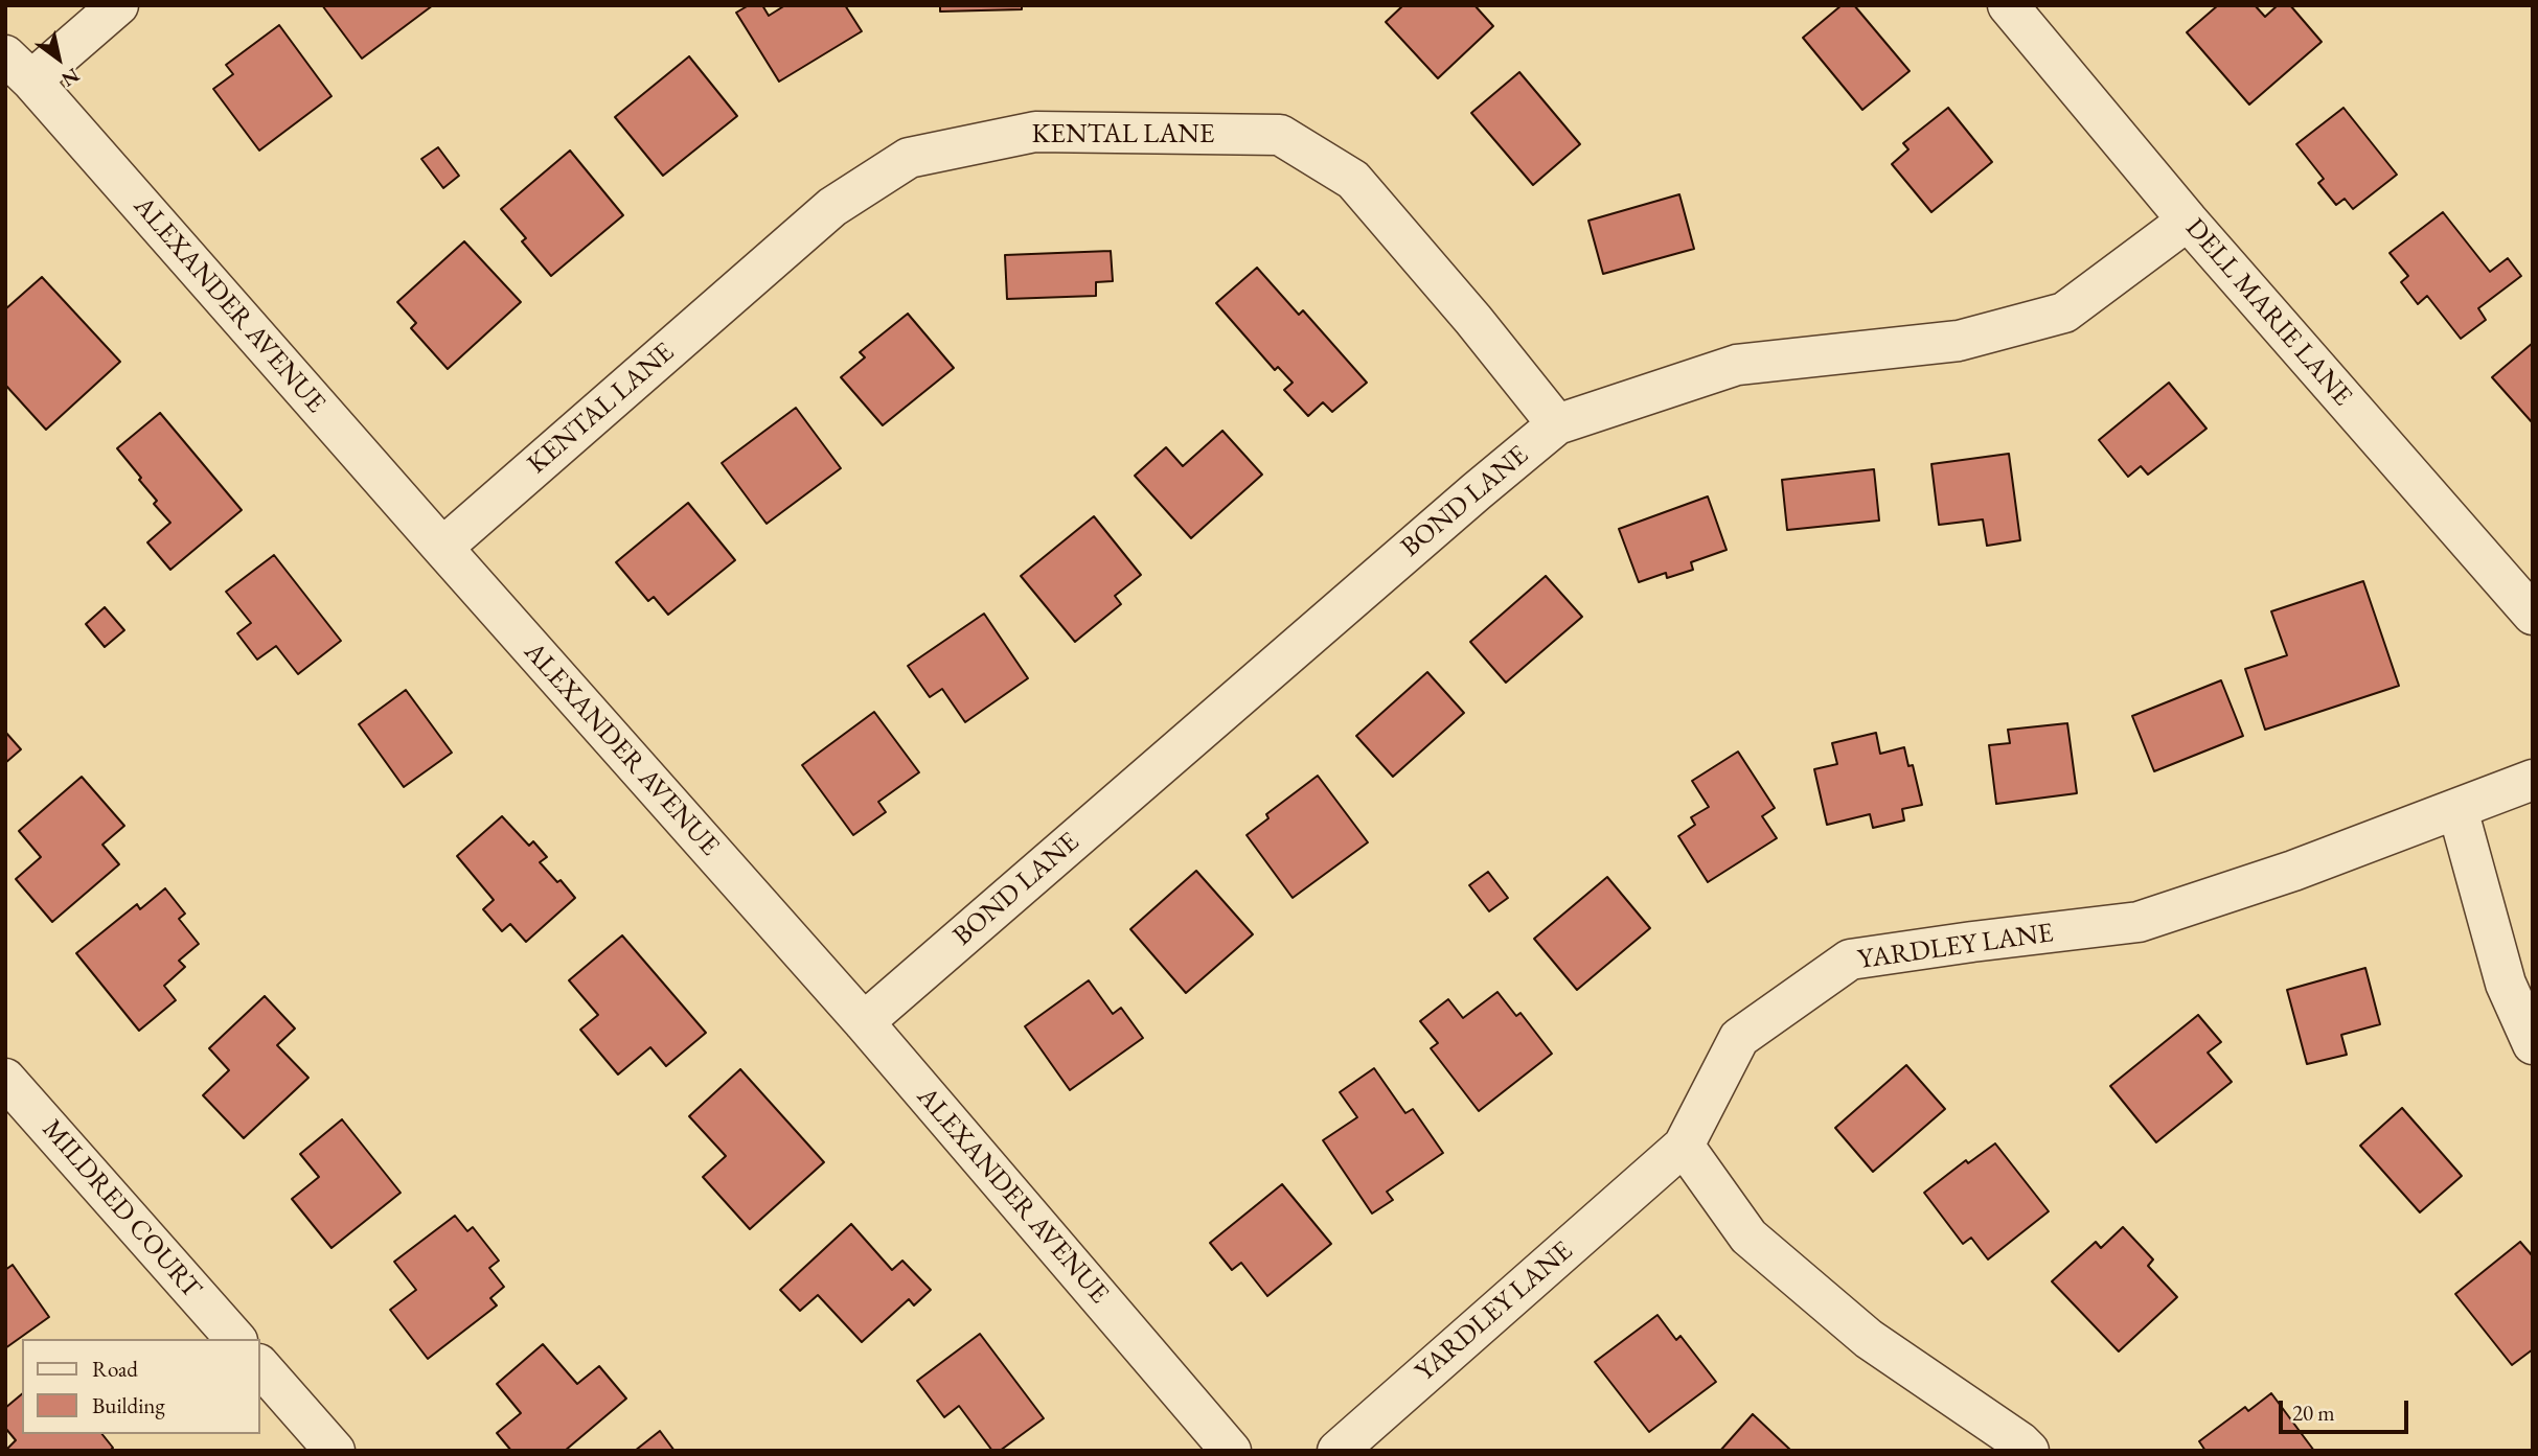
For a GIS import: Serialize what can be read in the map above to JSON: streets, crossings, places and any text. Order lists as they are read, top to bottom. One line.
{"streets":{"street":["KENTAL LANE","ALEXANDER AVENUE","DELL MARIE LANE","BOND LANE","YARDLEY LANE","MILDRED COURT"]},"crossings":[["KENTAL LANE","ALEXANDER AVENUE"],["KENTAL LANE","BOND LANE"],["ALEXANDER AVENUE","BOND LANE"],["DELL MARIE LANE","BOND LANE"]],"legend":["Road","Building"],"scale_bar":"20 m","north":"bottom right"}
